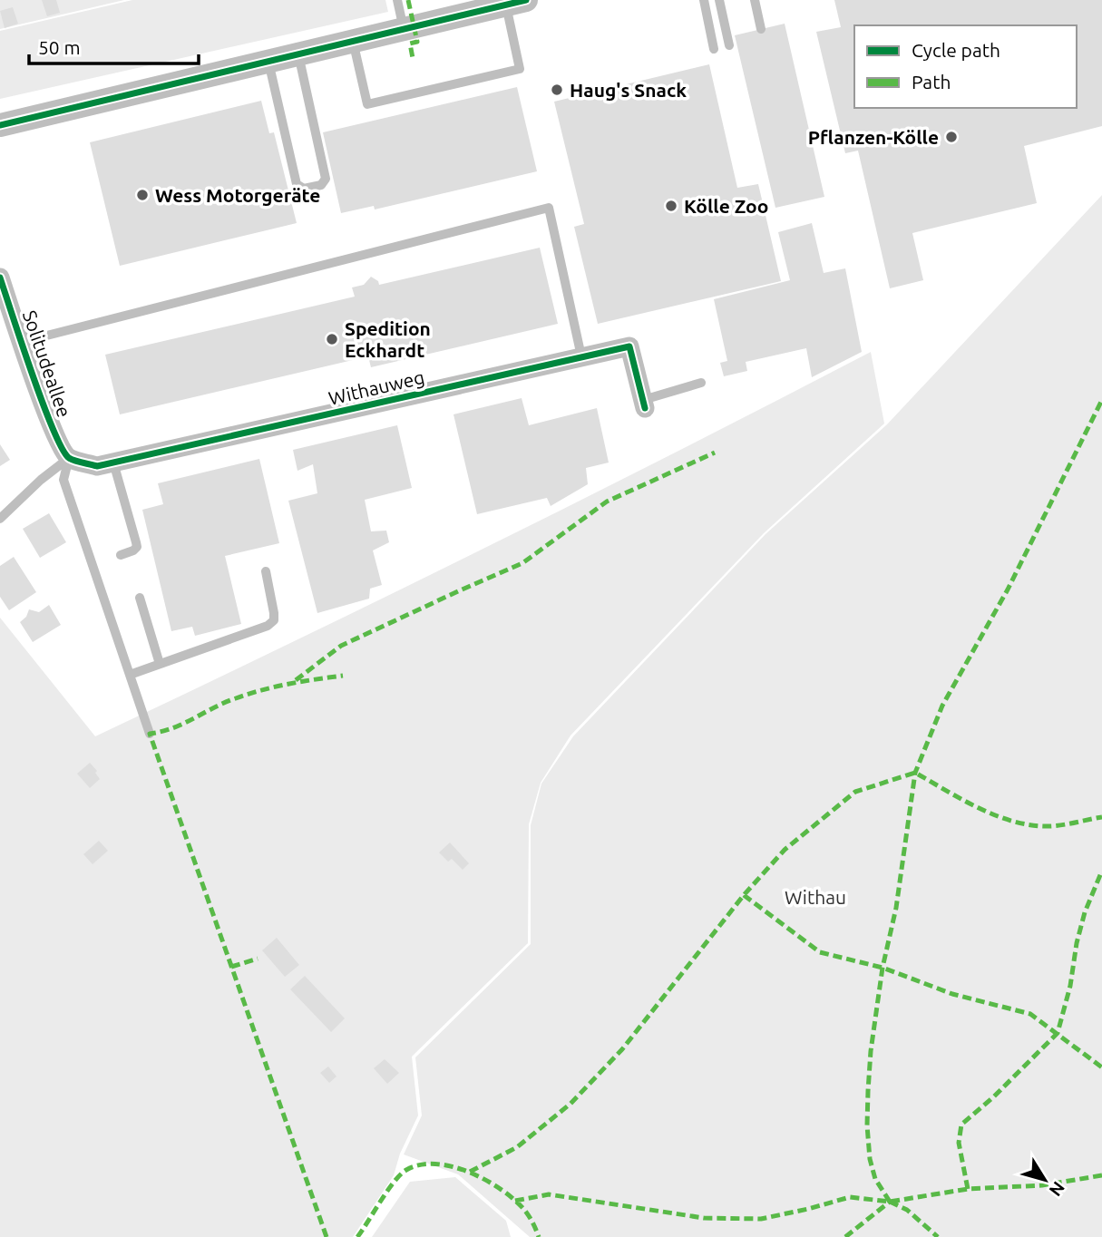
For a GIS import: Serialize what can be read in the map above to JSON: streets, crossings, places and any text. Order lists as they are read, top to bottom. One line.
{"streets":{"street":["Solitudeallee","Withauweg"]},"crossings":[["Solitudeallee","Withauweg"]],"parks":["Withau"],"places":["Haug's Snack","Pflanzen-Kölle","Wess Motorgeräte","Kölle Zoo","Spedition Eckhardt"],"legend":["Cycle path","Path"],"scale_bar":"50 m","north":"bottom right"}
